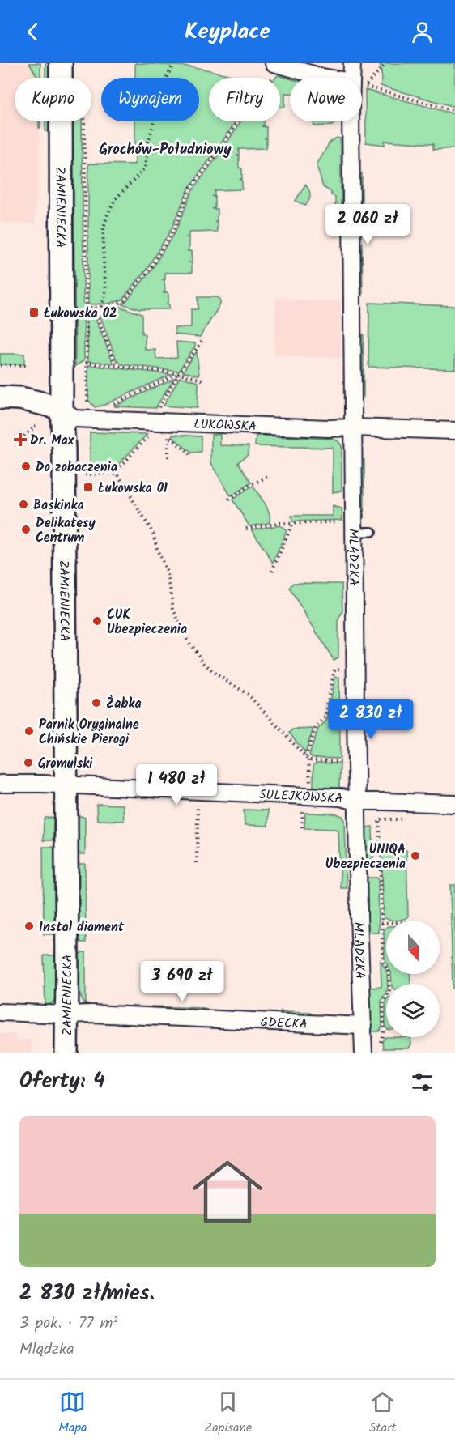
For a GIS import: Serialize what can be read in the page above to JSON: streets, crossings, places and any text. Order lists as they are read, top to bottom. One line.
{"streets":{"street":["ZAMIENIECKA","ŁUKOWSKA","MLĄDZKA","SULEJKOWSKA","GDECKA"]},"crossings":[["ZAMIENIECKA","ŁUKOWSKA"],["ZAMIENIECKA","SULEJKOWSKA"],["ZAMIENIECKA","GDECKA"],["ŁUKOWSKA","MLĄDZKA"],["MLĄDZKA","SULEJKOWSKA"],["MLĄDZKA","GDECKA"]],"districts":["Grochów-Południowy"],"places":{"transit":["Łukowska 02","Łukowska 01"],"health":["Dr. Max"],"other":["Do zobaczenia","Baskinka","Delikatesy Centrum","CUK Ubezpieczenia","Żabka","Parnik Oryginalne Chińskie Pierogi","Gromulski","UNIQA Ubezpieczenia","Instal diament"]},"north":"bottom","page":{"header":"Keyplace","chip":["Kupno","Wynajem","Filtry","Nowe"],"price":["2 060 zł","2 830 zł","1 480 zł","3 690 zł"],"heading":"Oferty: 4","list":[{"name":"2 830 zł/mies.","note":"3 pok. · 77 m² · Mlądzka"}],"tabs":["Mapa","Zapisane","Start"]}}
